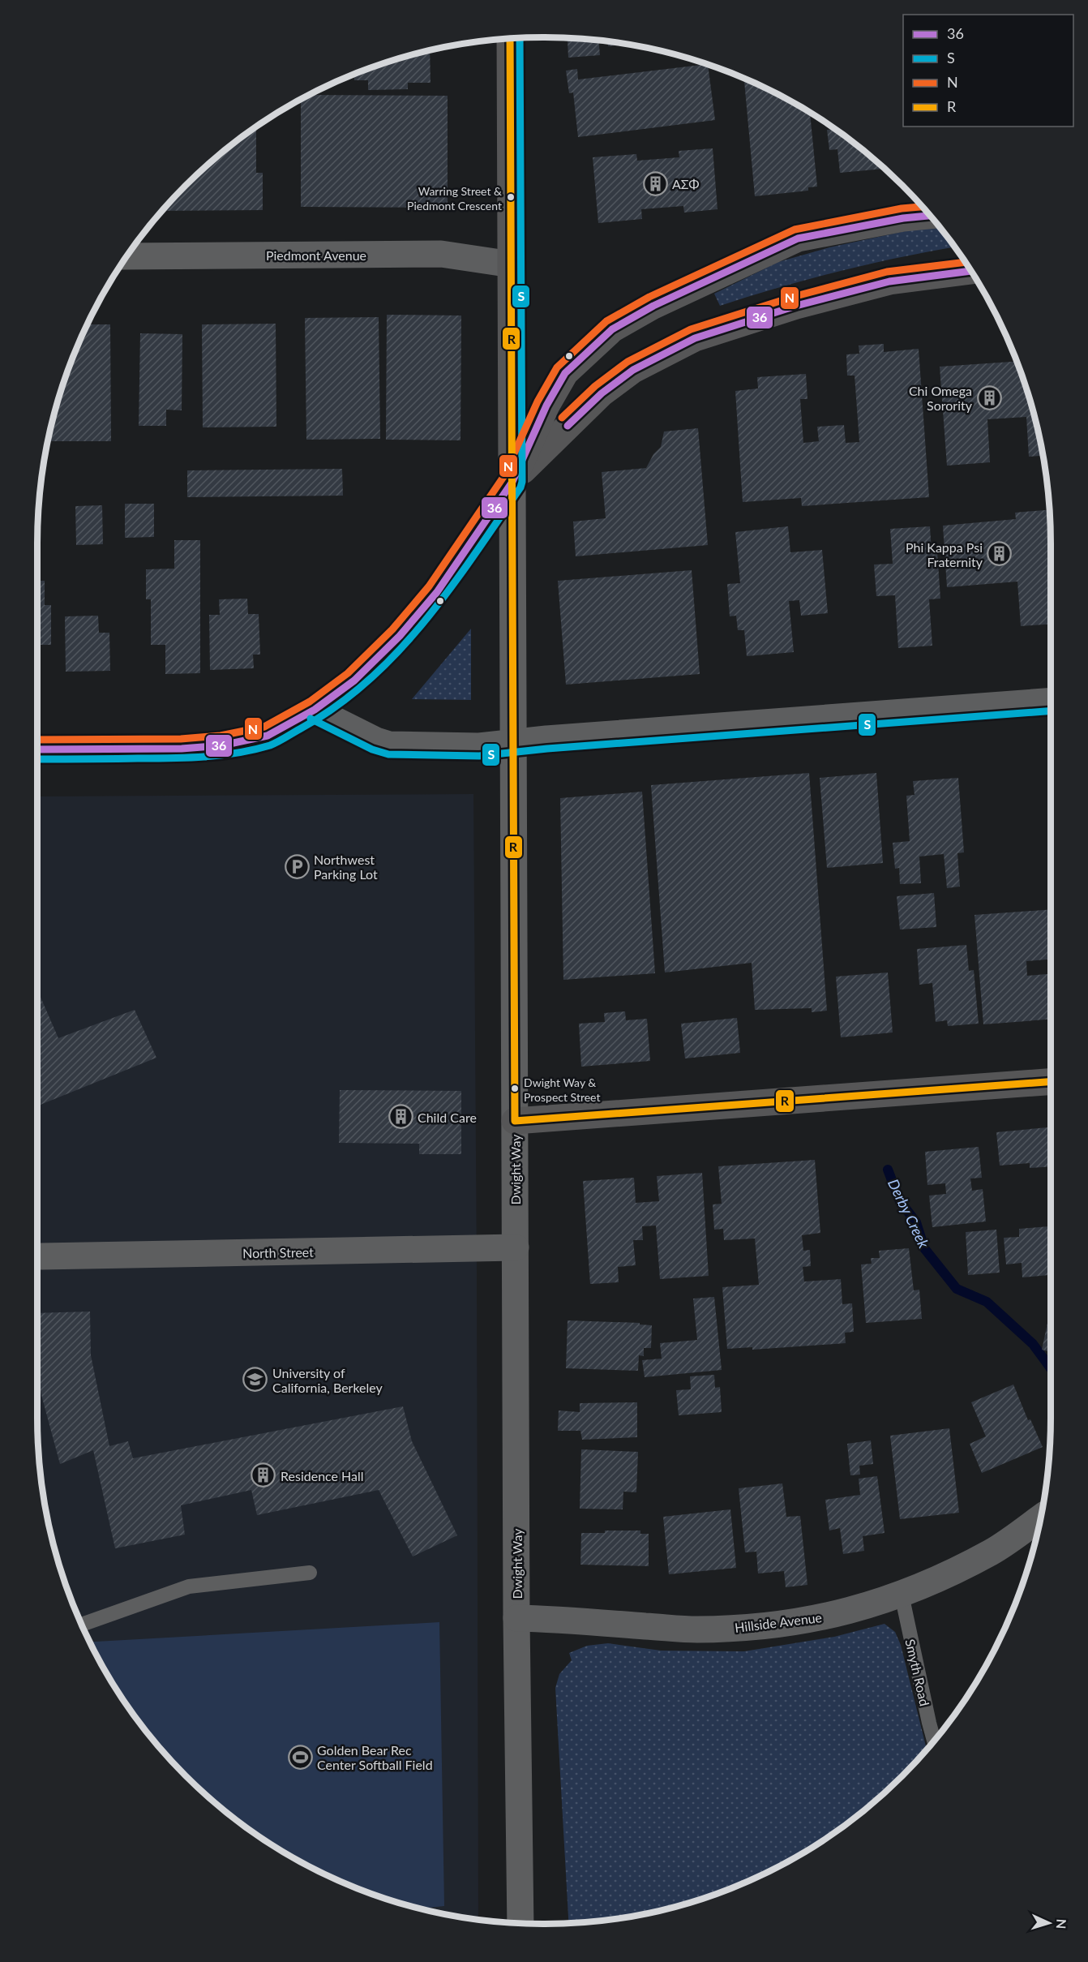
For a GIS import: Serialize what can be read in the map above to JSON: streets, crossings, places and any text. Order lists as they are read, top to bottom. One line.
{"streets":{"street":["Piedmont Avenue","Dwight Way","North Street","Hillside Avenue"],"lane":["Smyth Road"]},"crossings":[["Piedmont Avenue","Dwight Way"],["Dwight Way","North Street"],["Dwight Way","Hillside Avenue"],["Hillside Avenue","Smyth Road"]],"water":["Derby Creek"],"places":{"building":["ΑΣΦ","Chi Omega Sorority","Phi Kappa Psi Fraternity","Child Care","Residence Hall"],"other":["Warring Street & Piedmont Crescent","Dwight Way & Prospect Street"],"parking":["Northwest Parking Lot"],"school or university":["University of California, Berkeley"],"sports":["Golden Bear Rec Center Softball Field"]},"lines":["transit line S","transit line R","transit line N","transit line 36"],"legend":["36","S","N","R"],"north":"right"}
